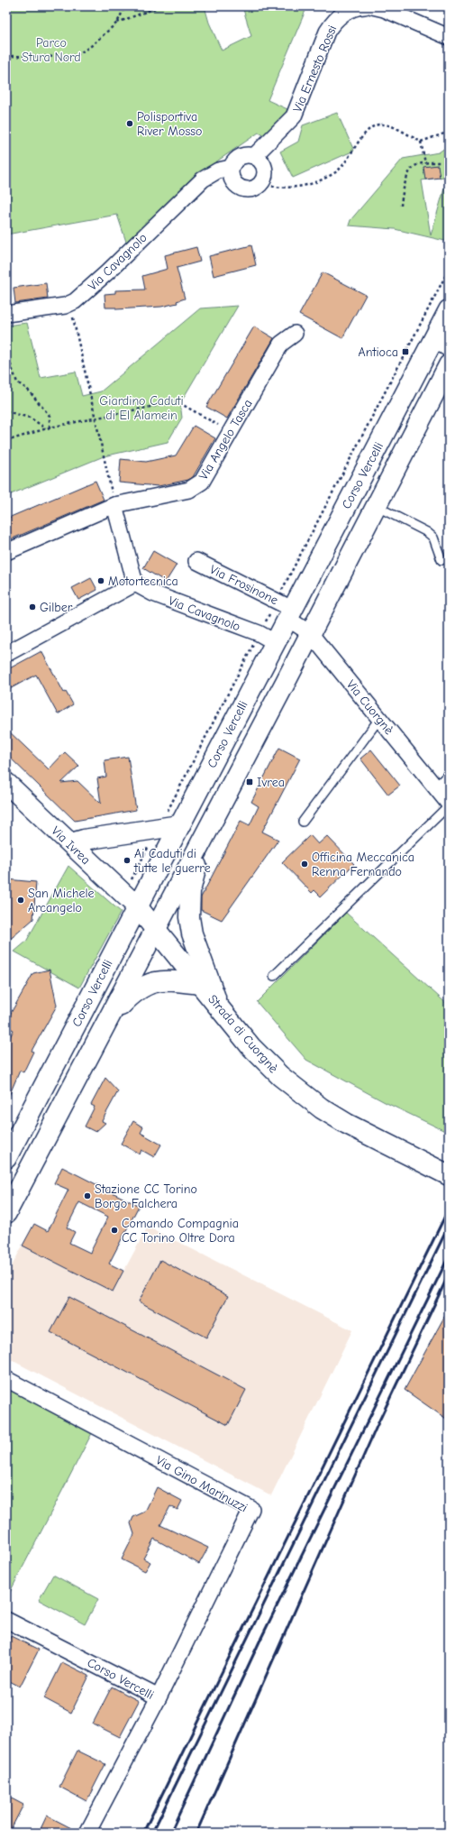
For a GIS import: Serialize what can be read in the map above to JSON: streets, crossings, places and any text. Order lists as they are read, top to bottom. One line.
{"streets":{"main road":["Corso Vercelli","Via Ivrea","Strada di Cuorgnè"],"street":["Via Ernesto Rossi","Via Cavagnolo","Via Angelo Tasca","Via Frosinone","Via Cuorgnè","Via Gino Marinuzzi"]},"crossings":[["Via Ernesto Rossi","Via Cavagnolo"],["Via Cavagnolo","Corso Vercelli"],["Corso Vercelli","Via Frosinone"],["Corso Vercelli","Via Cuorgnè"],["Corso Vercelli","Via Ivrea"],["Corso Vercelli","Strada di Cuorgnè"],["Corso Vercelli","Via Gino Marinuzzi"],["Via Frosinone","Via Cuorgnè"],["Via Ivrea","Strada di Cuorgnè"]],"parks":["Parco Stura Nord","Giardino Caduti di El Alamein"],"places":{"other":["Polisportiva River Mosso","Motortecnica","Gilber","Ai Caduti di tutte le guerre","Officina Meccanica Renna Fernando","San Michele Arcangelo","Stazione CC Torino Borgo Falchera","Comando Compagnia CC Torino Oltre Dora"],"transit":["Antioca","Ivrea"]}}
